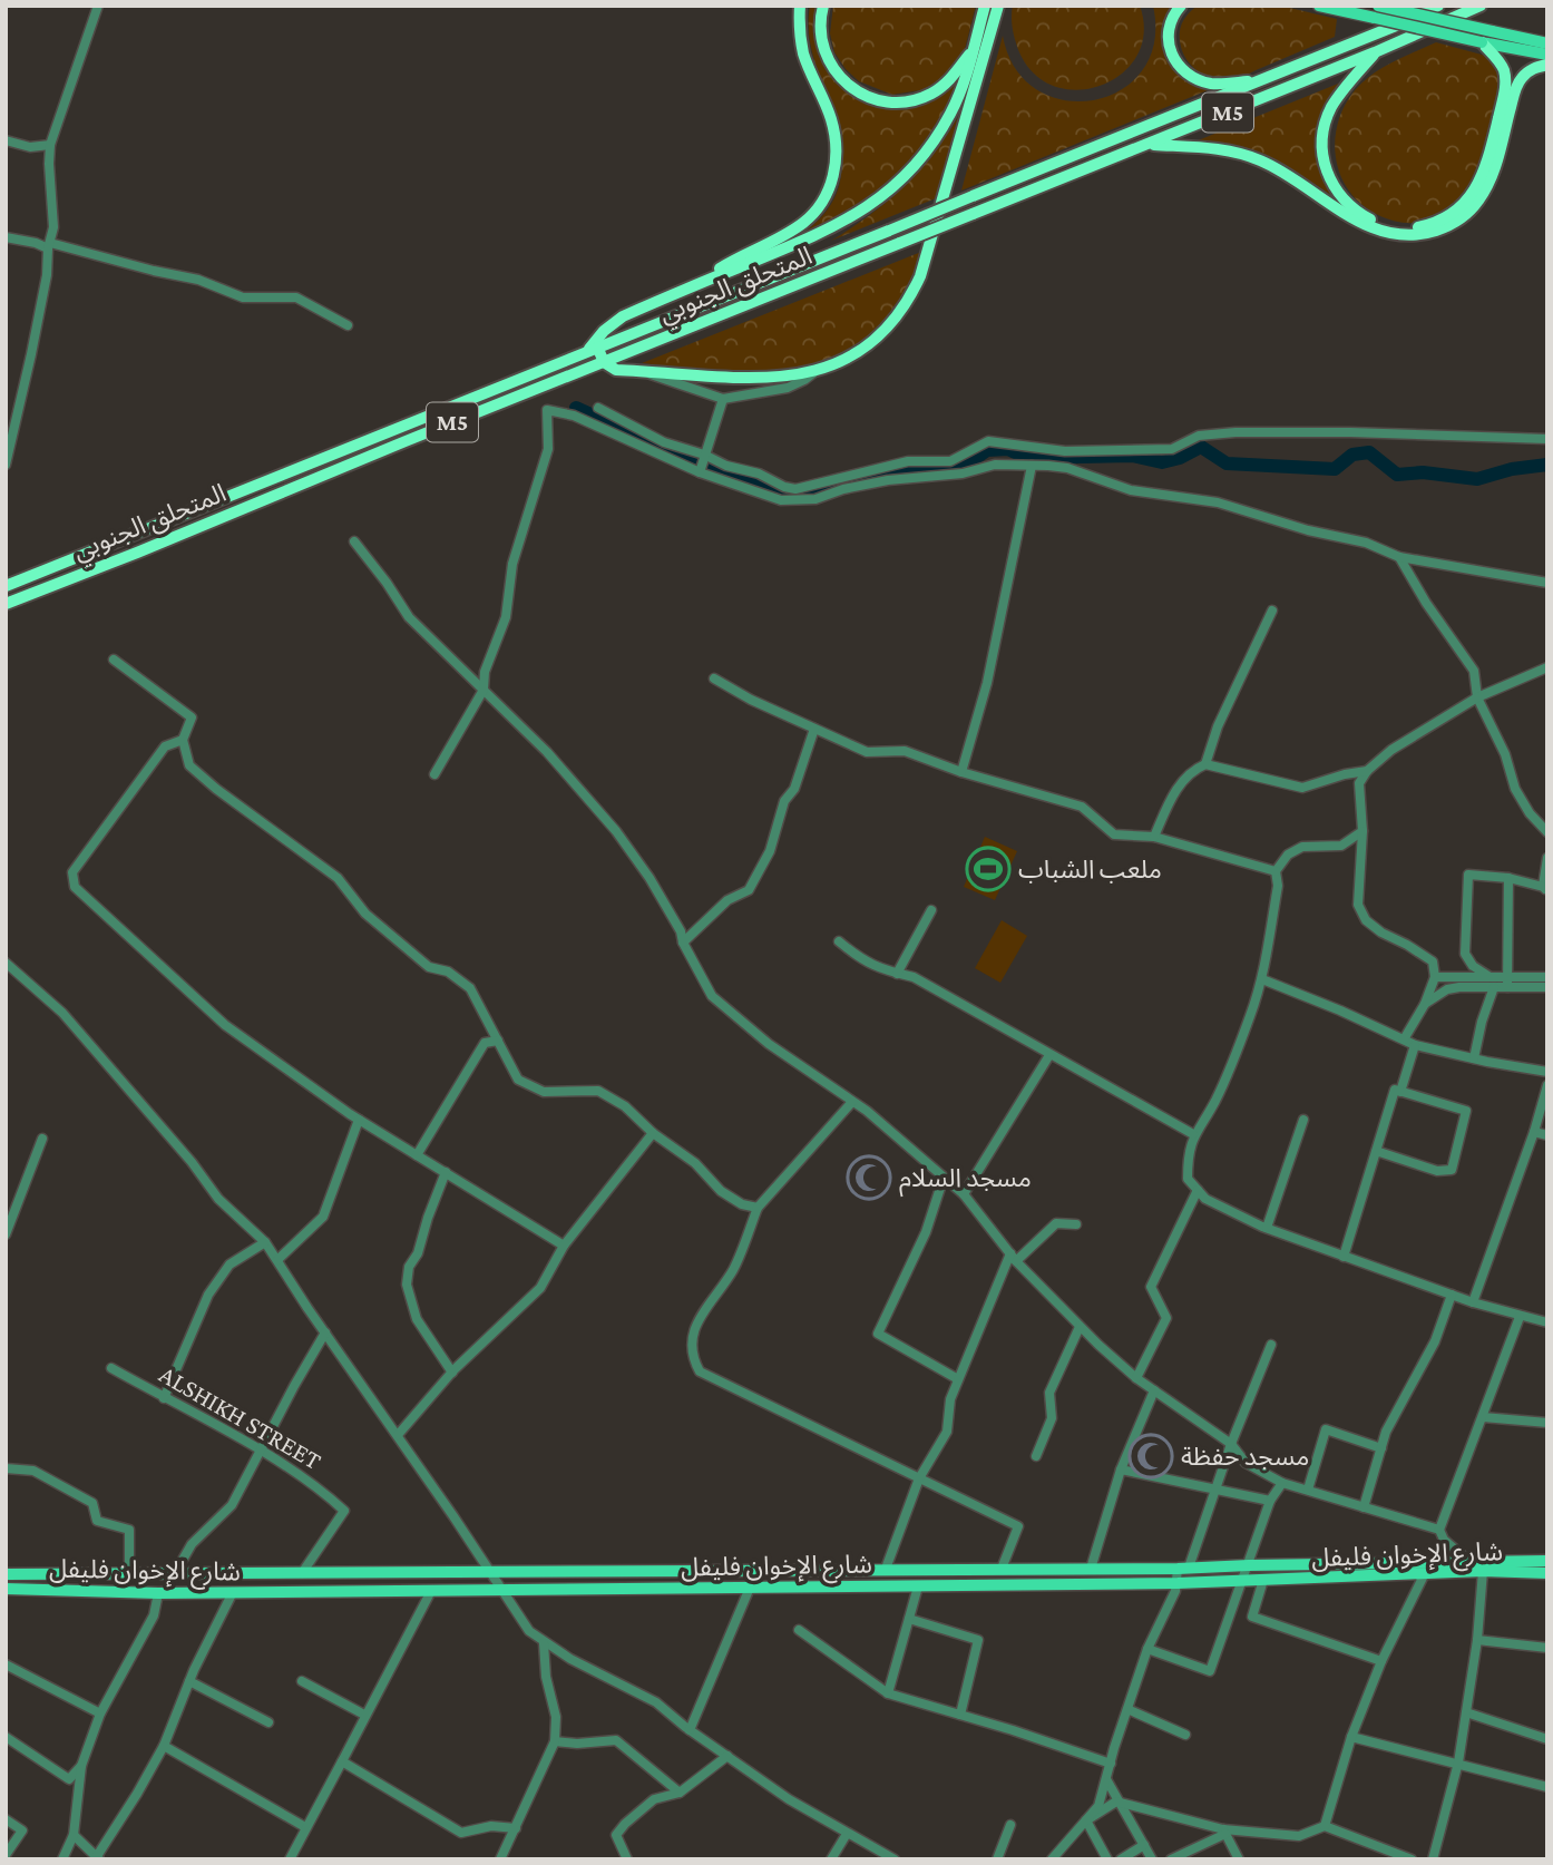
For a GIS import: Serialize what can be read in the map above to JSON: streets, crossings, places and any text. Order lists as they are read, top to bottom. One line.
{"streets":{"highway":["M5","المتحلق الجنوبي"],"main road":["شارع الإخوان فليفل"],"street":["ALSHIKH STREET"]},"crossings":[["ALSHIKH STREET","شارع الإخوان فليفل"]],"places":{"sports":["ملعب الشباب"],"mosque":["مسجد السلام","مسجد حفظة"]}}
